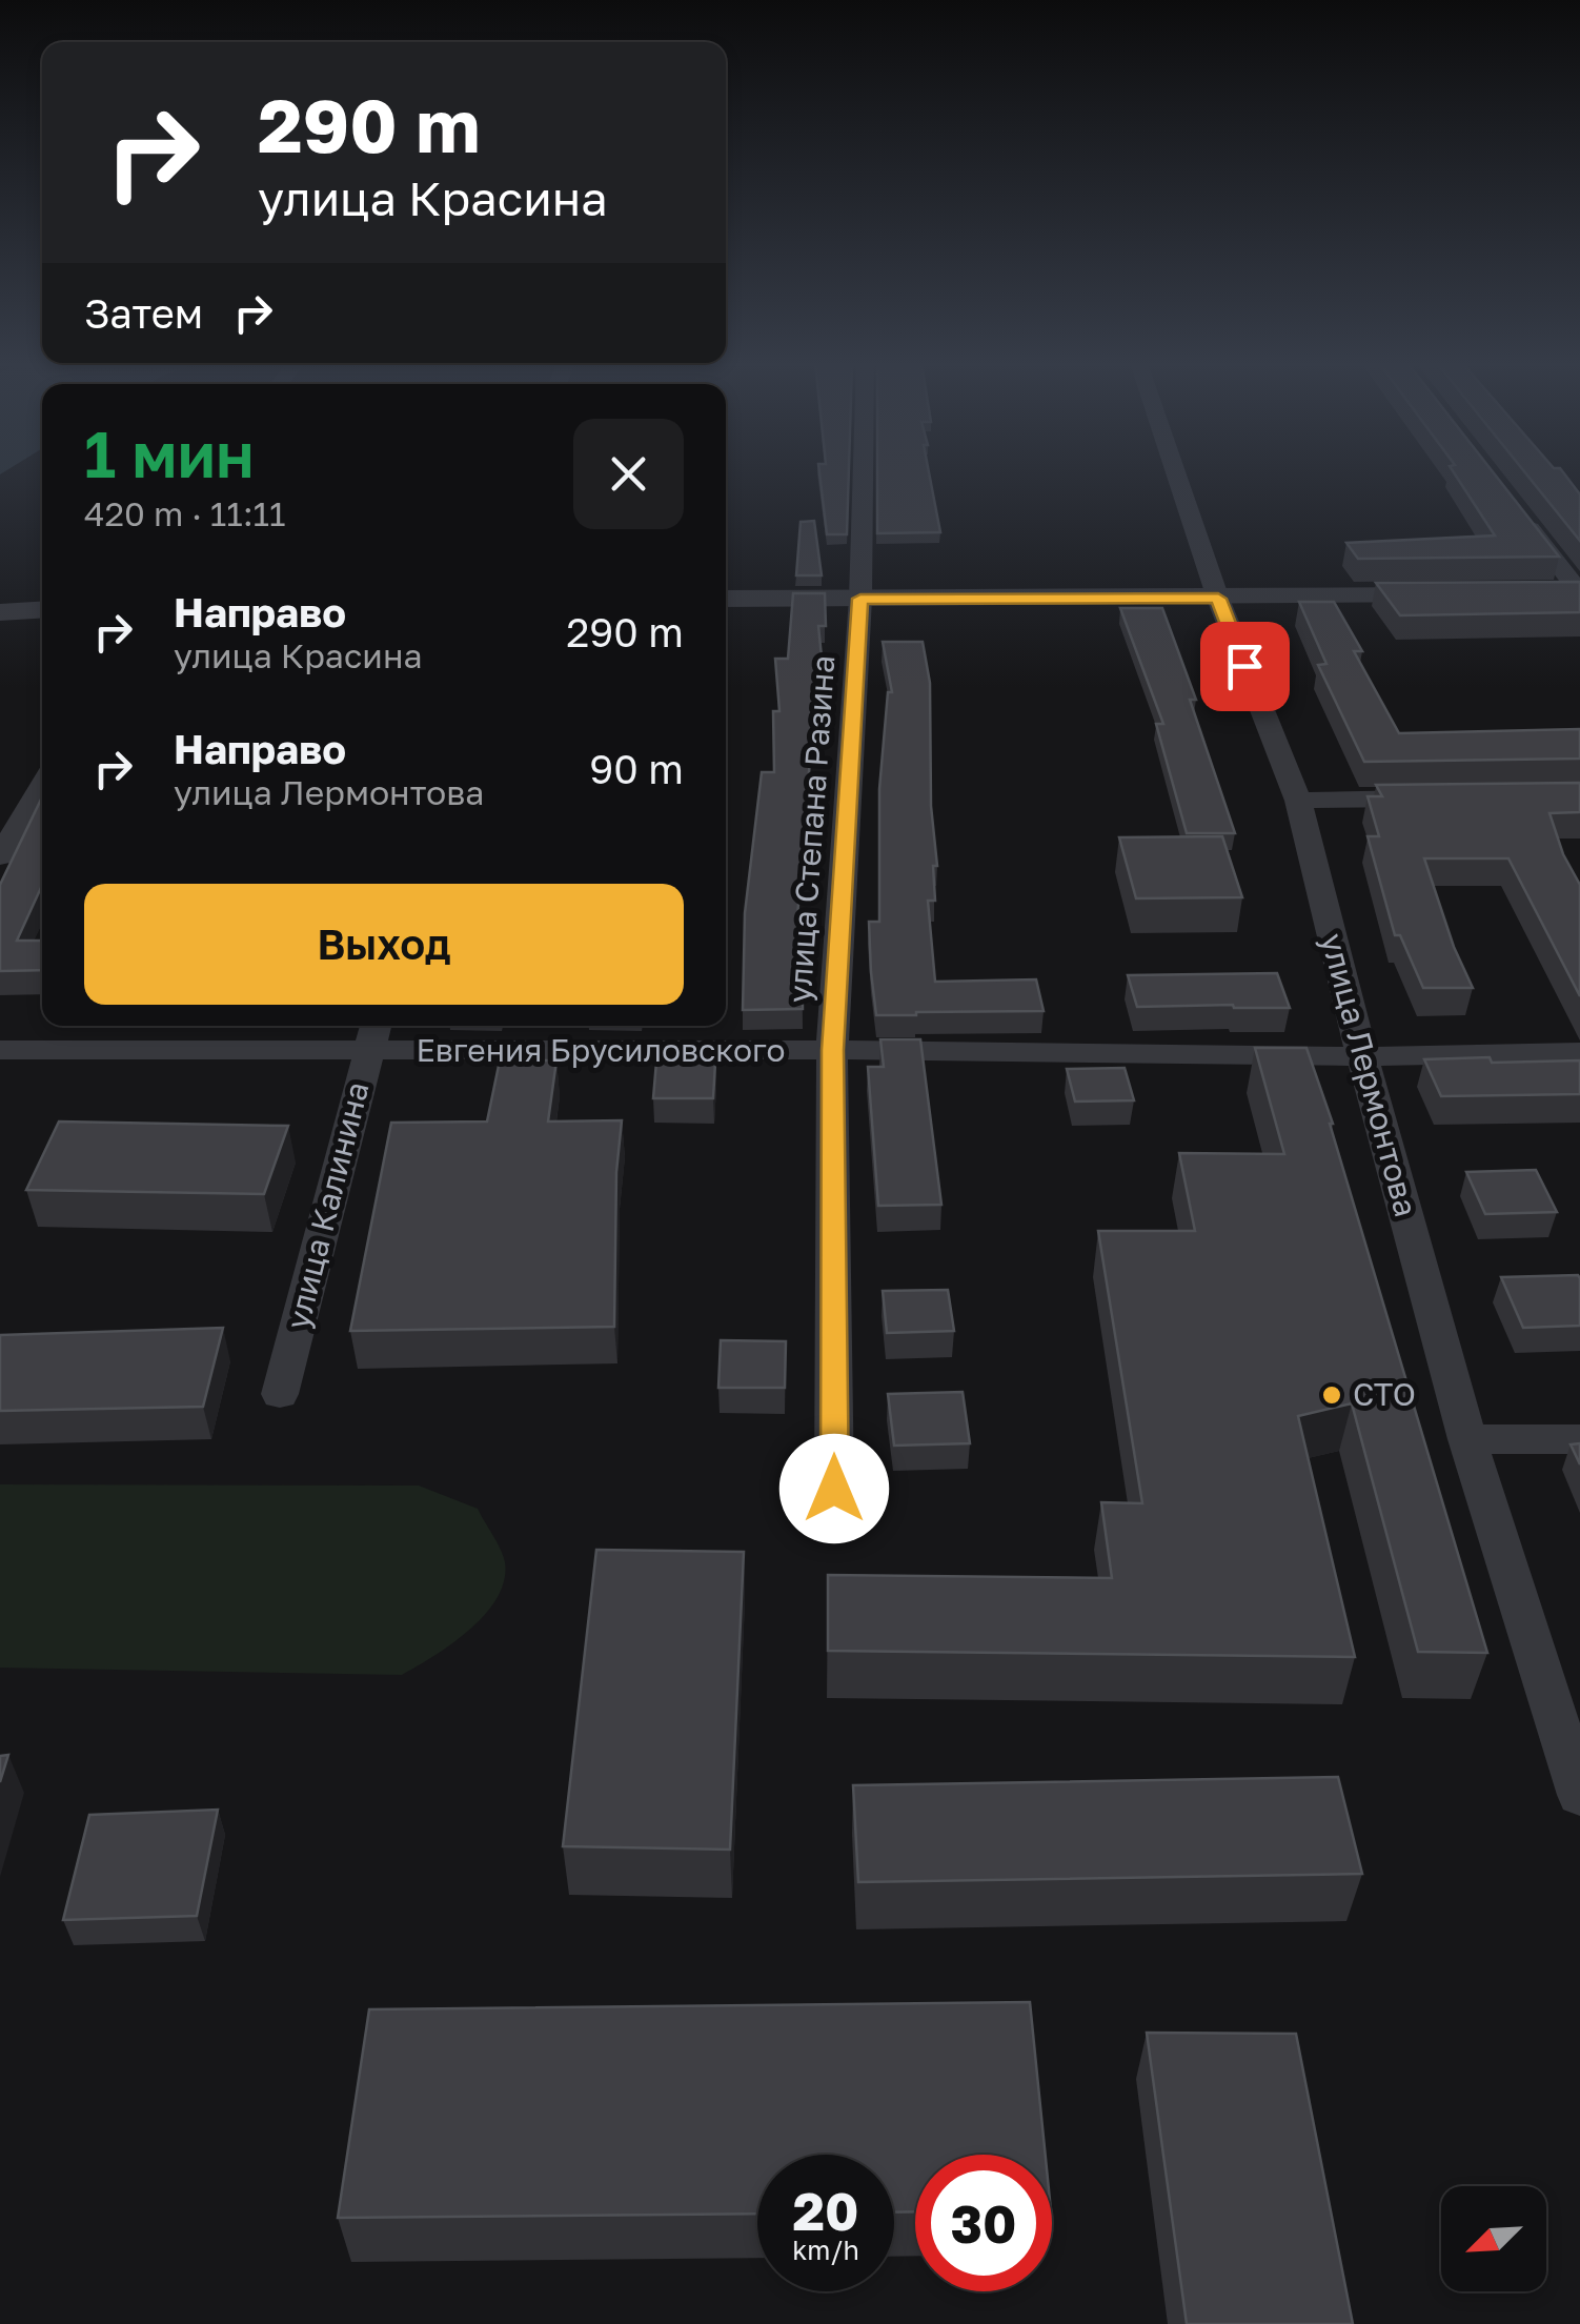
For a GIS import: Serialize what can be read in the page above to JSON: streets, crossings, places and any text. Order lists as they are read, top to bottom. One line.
{"streets":{"street":["улица Степана Разина","Евгения Брусиловского","улица Лермонтова","улица Калинина"]},"crossings":[["улица Степана Разина","Евгения Брусиловского"],["Евгения Брусиловского","улица Лермонтова"],["Евгения Брусиловского","улица Калинина"]],"places":["СТО"],"north":"bottom left","page":{"turn":["290 m","улица Красина"],"then":"Затем","heading":["1 мин","420 m · 11:11"],"list":[{"name":"Направо","note":"улица Красина","value":"290 m"},{"name":"Направо","note":"улица Лермонтова","value":"90 m"}],"buttons":"Выход","speed":"20 km/h","limit":"30"}}
